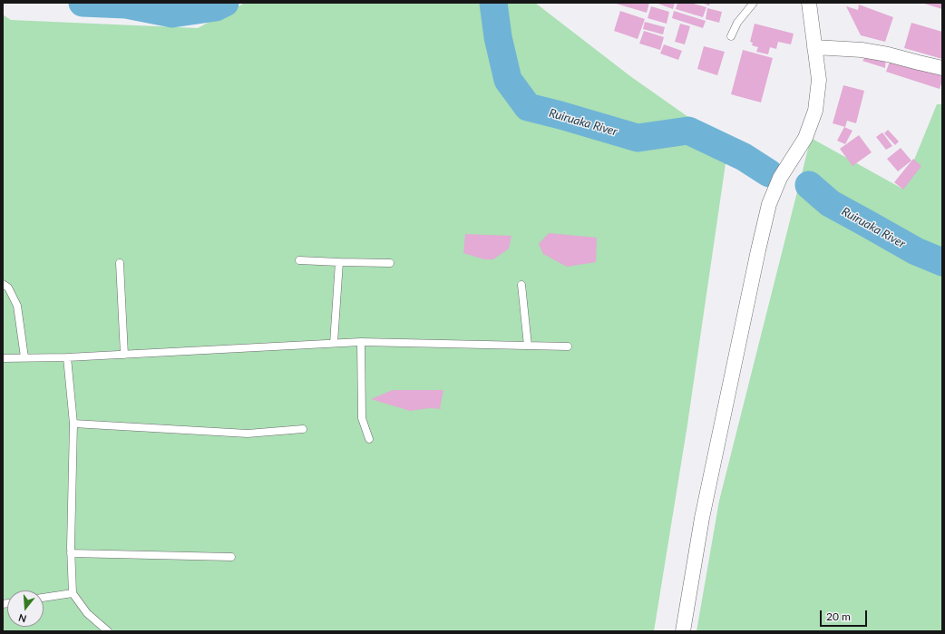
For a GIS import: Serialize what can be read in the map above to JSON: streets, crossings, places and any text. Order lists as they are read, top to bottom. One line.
{"water":["Ruiruaka River"],"scale_bar":"20 m","north":"bottom"}
